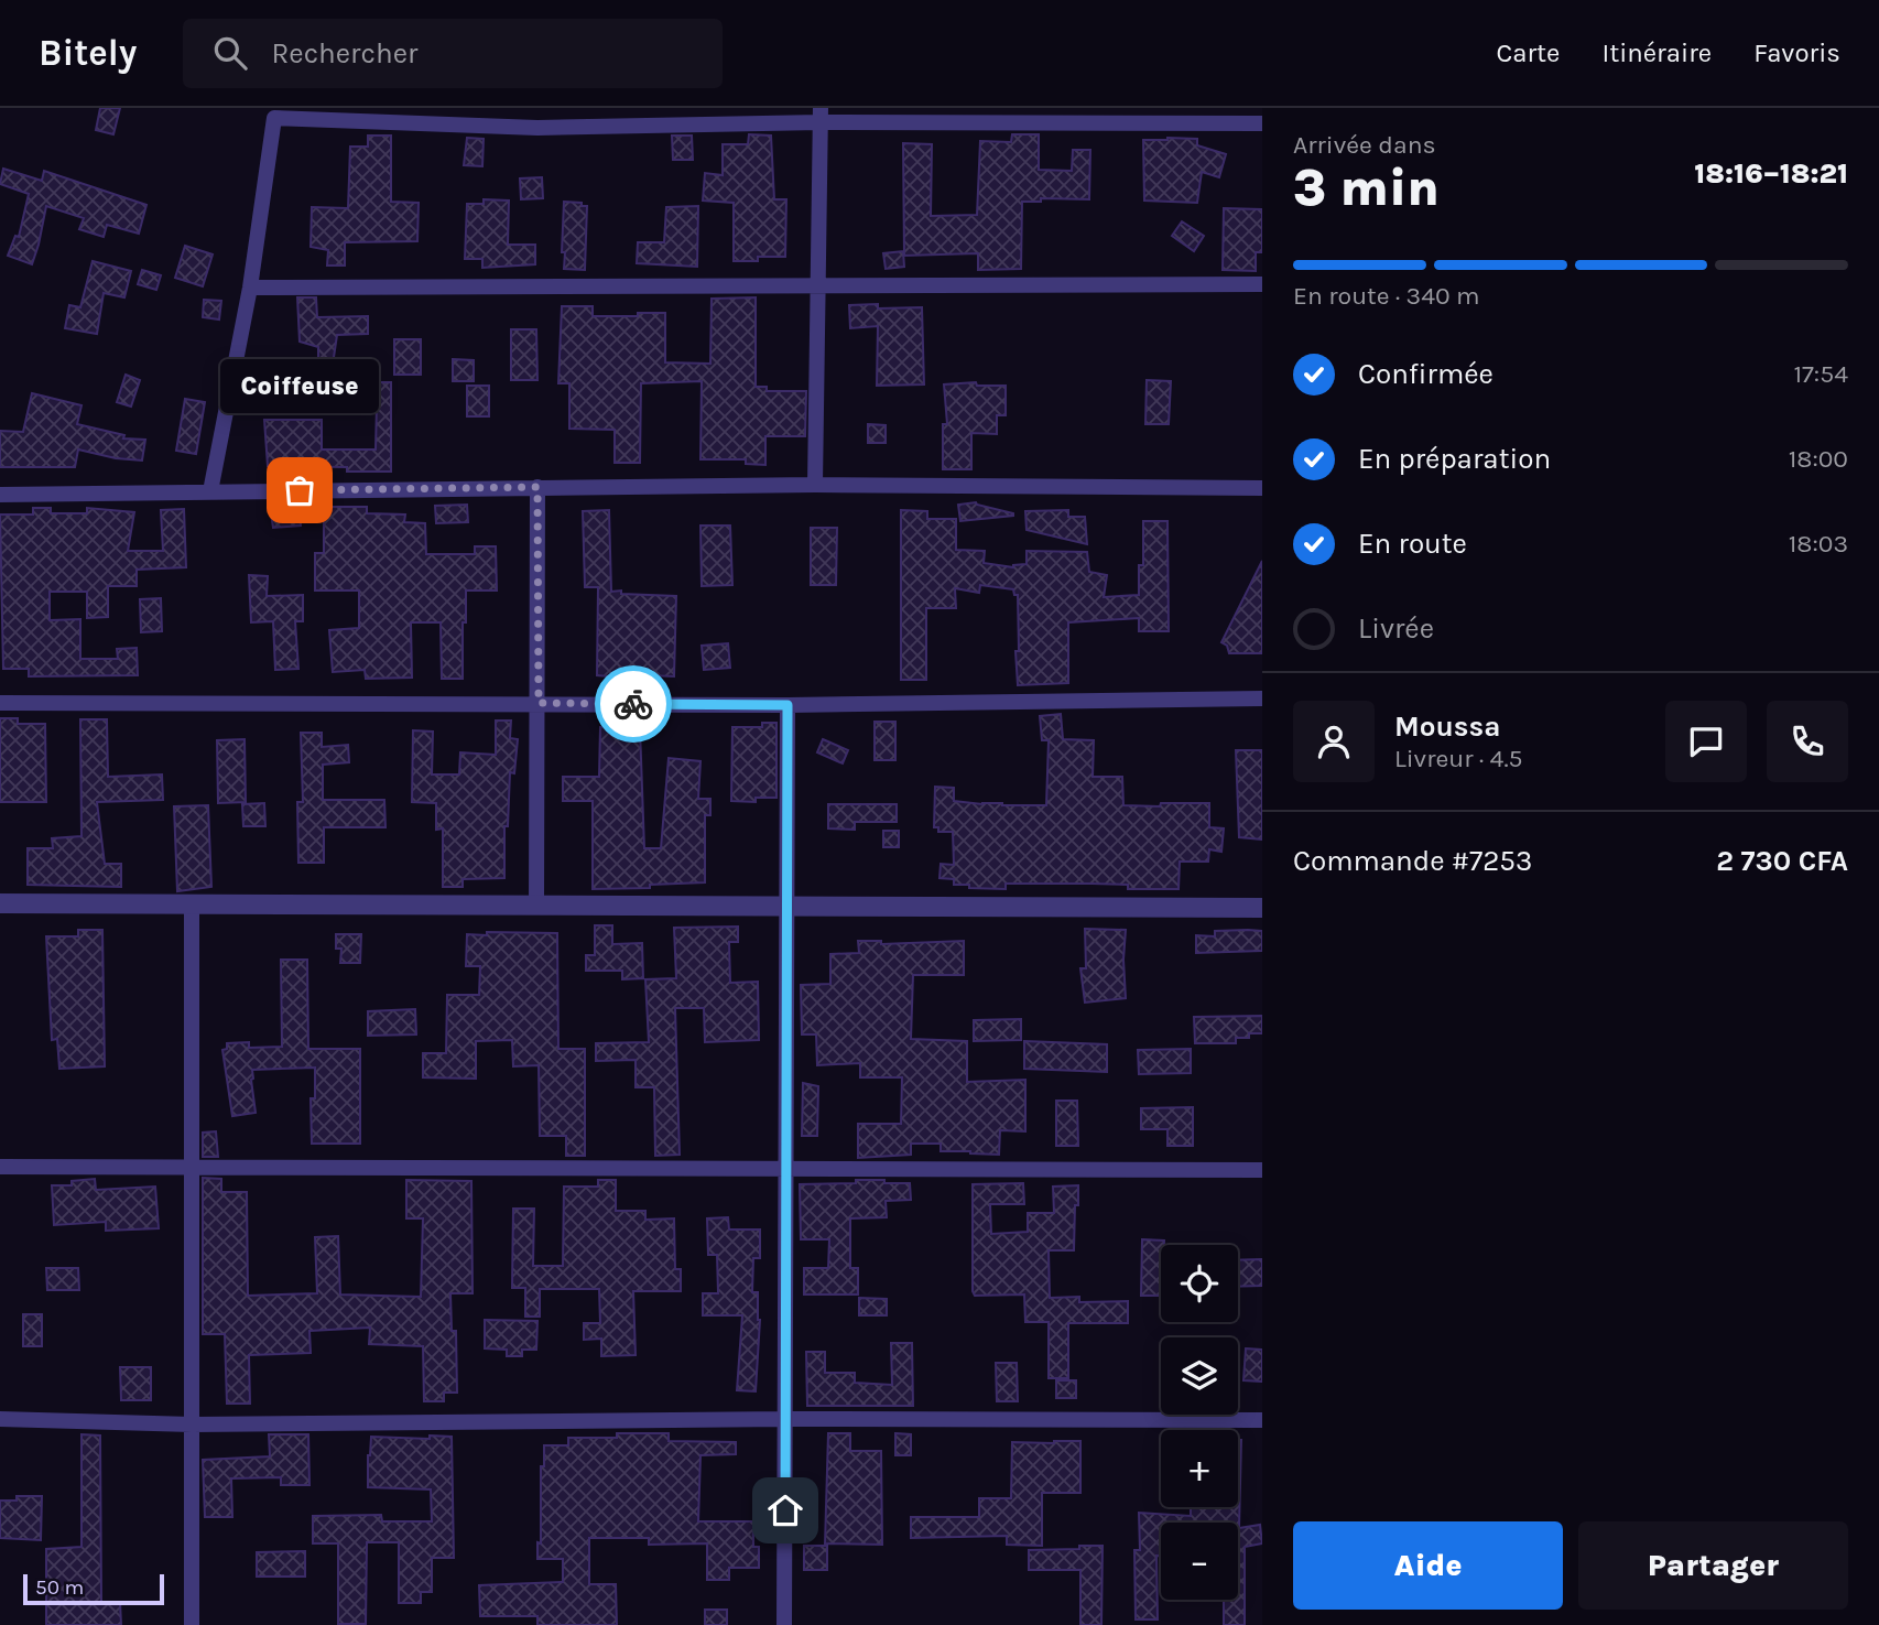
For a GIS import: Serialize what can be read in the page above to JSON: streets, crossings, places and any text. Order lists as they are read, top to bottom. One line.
{"places":["Coiffeuse"],"scale_bar":"50 m","page":{"header":"Bitely","search":"Rechercher","nav":["Carte","Itinéraire","Favoris"],"heading":["3 min","Arrivée dans","18:16–18:21"],"panel":["Moussa","Livreur · 4.5","Commande #7253","2 730 CFA"],"bar":"En route · 340 m","list":[["Confirmée","17:54"],["En préparation","18:00"],["En route","18:03"],"Livrée"],"bubble":"Coiffeuse","map_buttons":["+","−"],"buttons":["Aide","Partager"],"scale":"50 m"}}
